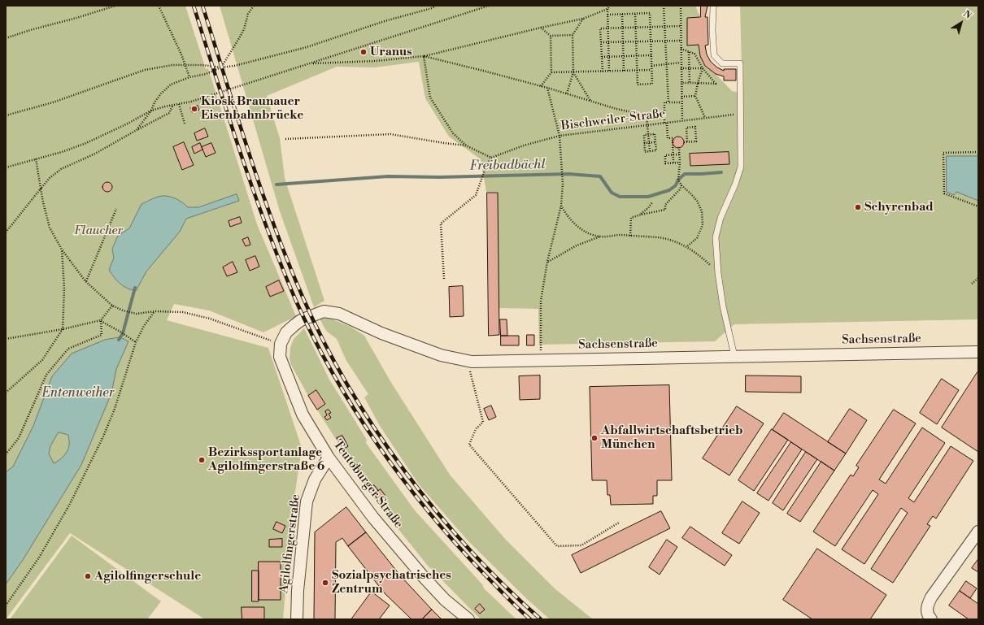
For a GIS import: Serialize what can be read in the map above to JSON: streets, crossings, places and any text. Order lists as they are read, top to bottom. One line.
{"streets":{"street":["Sachsenstraße","Teutoburger Straße","Agilolfingerstraße"],"path":["Bischweiler-Straße"]},"crossings":[["Sachsenstraße","Teutoburger Straße"],["Teutoburger Straße","Agilolfingerstraße"]],"water":["Freibadbächl","Entenweiher"],"parks":["Flaucher"],"places":["Uranus","Kiosk Braunauer Eisenbahnbrücke","Schyrenbad","Abfallwirtschaftsbetrieb München","Bezirkssportanlage Agilolfingerstraße 6","Agilolfingerschule","Sozialpsychatrisches Zentrum"],"north":"top right"}
